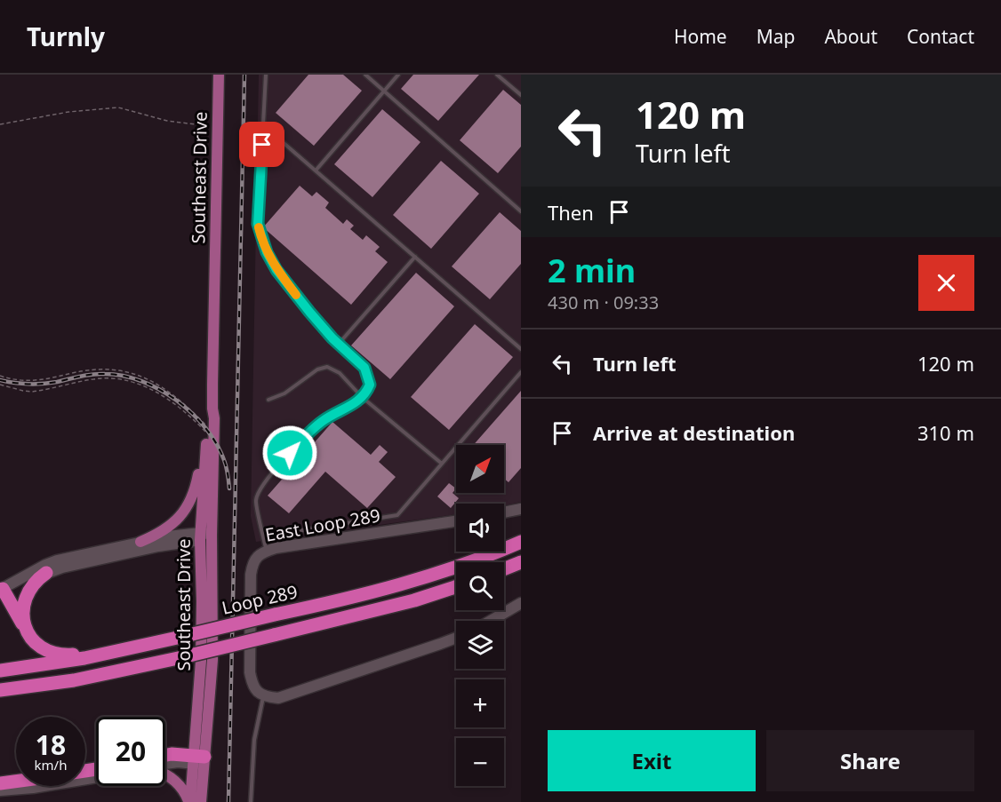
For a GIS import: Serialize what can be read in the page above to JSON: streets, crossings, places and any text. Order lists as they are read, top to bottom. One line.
{"streets":{"highway":["Loop 289"],"main road":["Southeast Drive","East Loop 289"]},"north":"top right","page":{"header":"Turnly","nav":["Home","Map","About","Contact"],"turn":["120 m","Turn left"],"then":"Then","heading":["2 min","430 m · 09:33"],"list":[{"name":"Turn left","value":"120 m"},{"name":"Arrive at destination","value":"310 m"}],"map_buttons":["+","−"],"speed":"18 km/h","limit":"20","buttons":["Exit","Share"]}}
